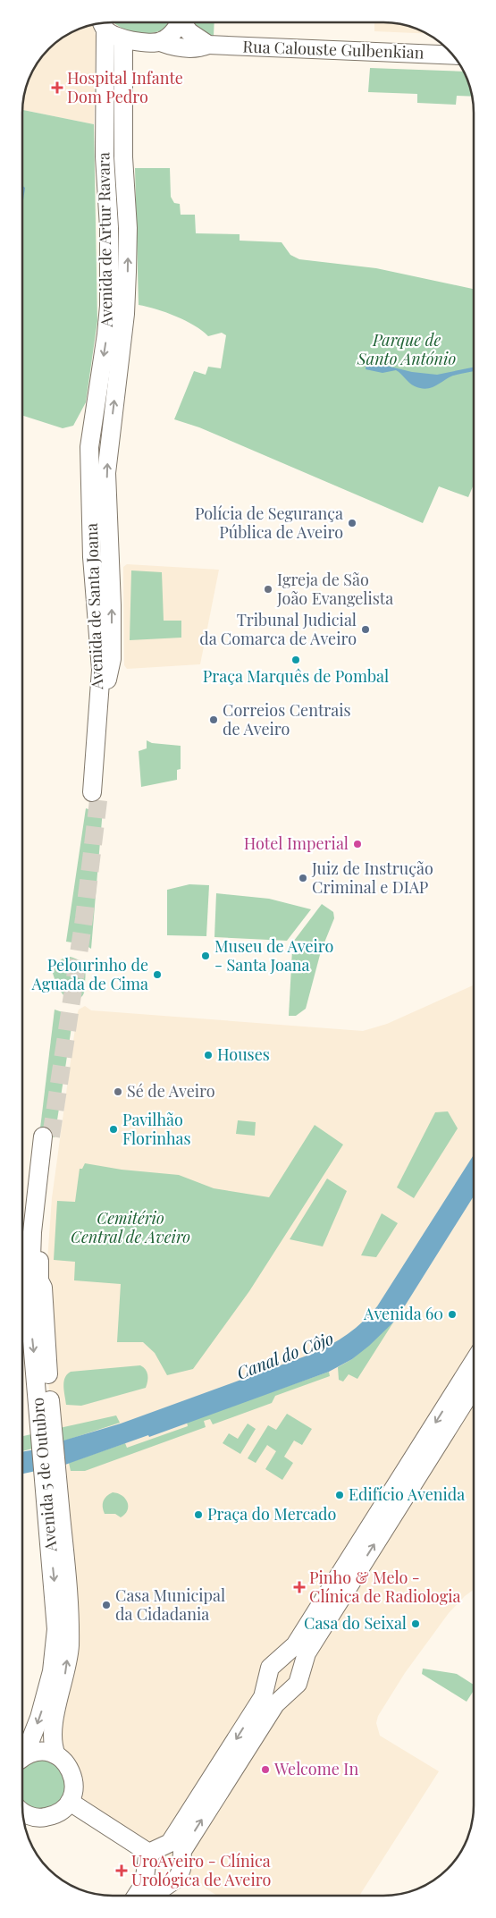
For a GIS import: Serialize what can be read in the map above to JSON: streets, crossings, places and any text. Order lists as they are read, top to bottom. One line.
{"streets":{"main road":["Rua Calouste Gulbenkian","Avenida de Artur Ravara","Avenida de Santa Joana","Avenida 5 de Outubro"]},"crossings":[["Rua Calouste Gulbenkian","Avenida de Artur Ravara"],["Avenida de Artur Ravara","Avenida de Santa Joana"]],"water":["Canal do Côjo"],"parks":["Parque de Santo António","Cemitério Central de Aveiro"],"places":{"health":["Hospital Infante Dom Pedro","Pinho & Melo - Clínica de Radiologia","UroAveiro - Clínica Urológica de Aveiro"],"other":["Polícia de Segurança Pública de Aveiro","Igreja de São João Evangelista","Tribunal Judicial da Comarca de Aveiro","Praça Marquês de Pombal","Correios Centrais de Aveiro","Hotel Imperial","Juiz de Instrução Criminal e DIAP","Museu de Aveiro - Santa Joana","Pelourinho de Aguada de Cima","Houses","Sé de Aveiro","Pavilhão Florinhas","Avenida 60","Edifício Avenida","Praça do Mercado","Casa Municipal da Cidadania","Casa do Seixal","Welcome In"]}}
